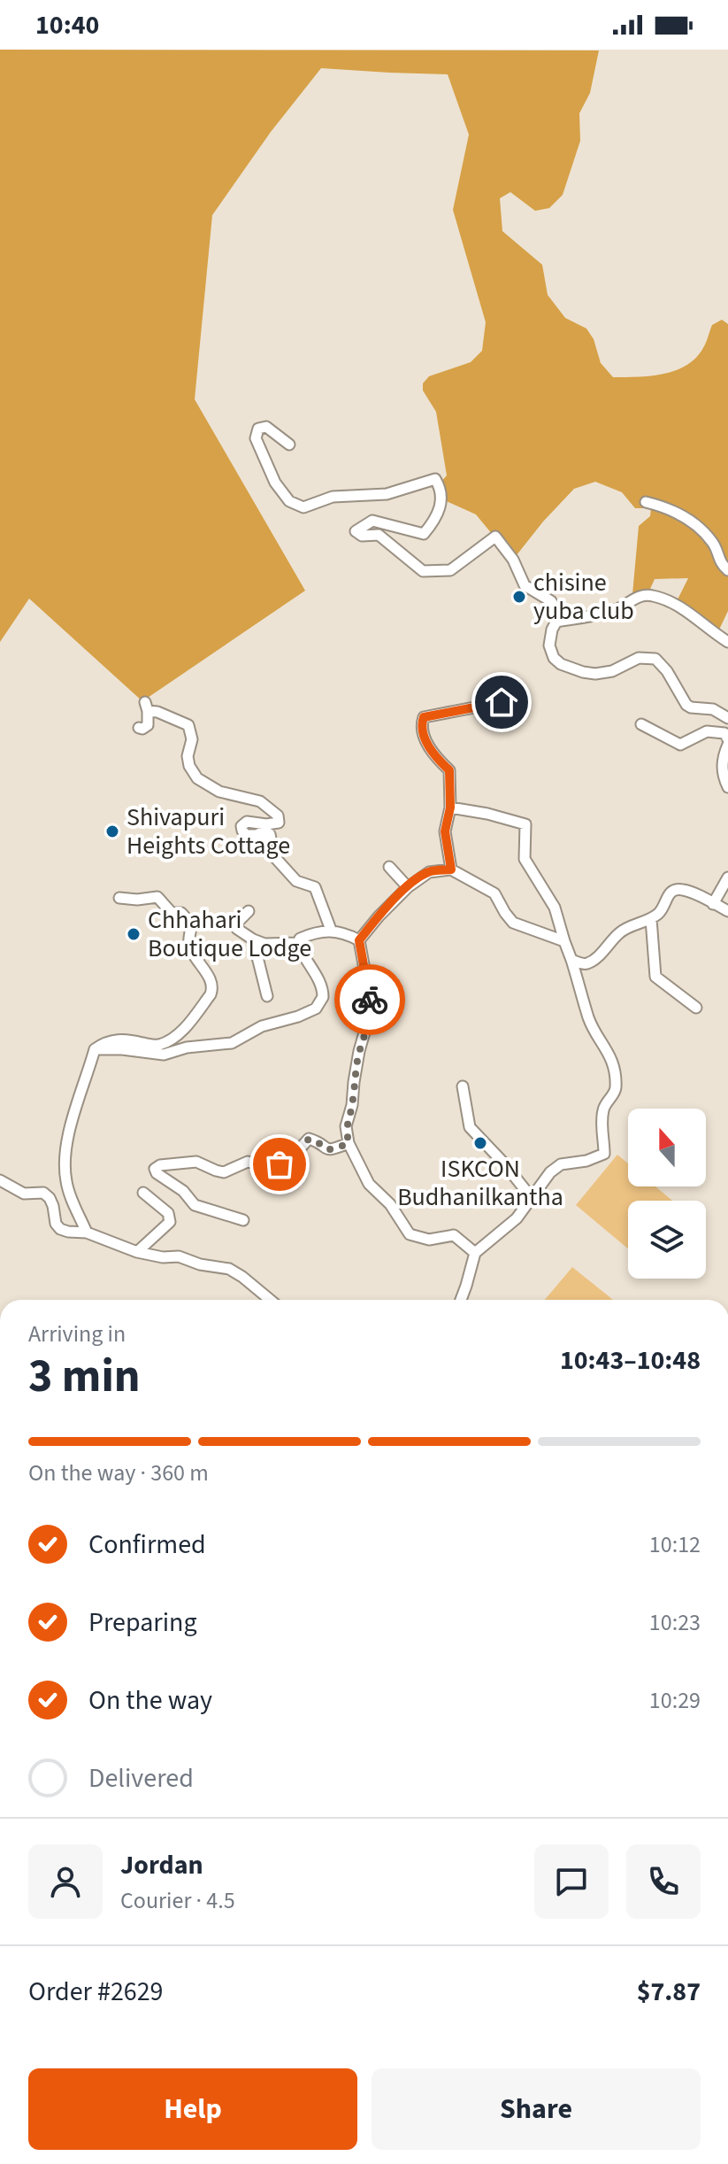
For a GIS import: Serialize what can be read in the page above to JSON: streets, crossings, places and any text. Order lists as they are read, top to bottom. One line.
{"places":["chisine yuba club","Shivapuri Heights Cottage","Chhahari Boutique Lodge","ISKCON Budhanilkantha"],"north":"top","page":{"status":"10:40","heading":["3 min","Arriving in","10:43–10:48"],"panel":["Jordan","Courier · 4.5","Order #2629","$7.87"],"bar":"On the way · 360 m","list":[["Confirmed","10:12"],["Preparing","10:23"],["On the way","10:29"],"Delivered"],"buttons":["Help","Share"]}}
